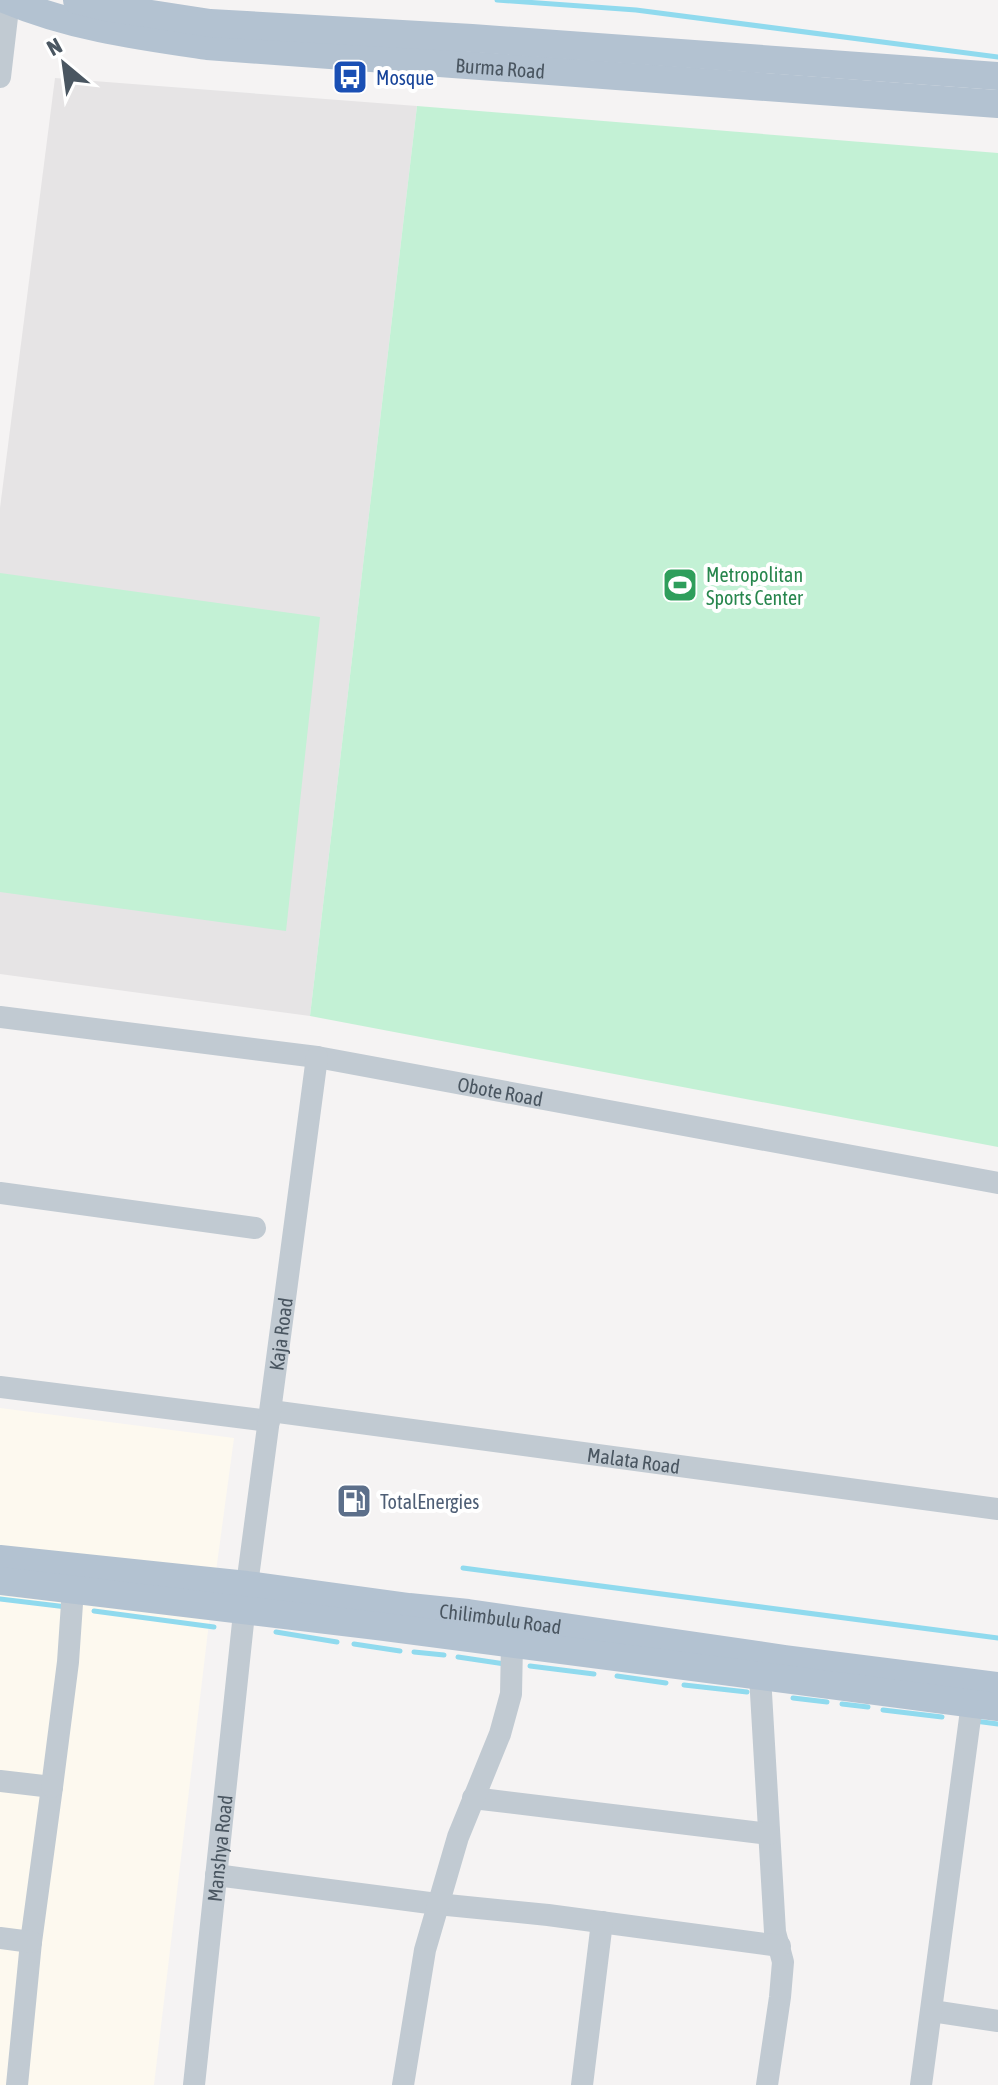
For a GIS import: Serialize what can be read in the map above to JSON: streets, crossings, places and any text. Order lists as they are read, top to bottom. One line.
{"streets":{"main road":["Burma Road","Chilimbulu Road"],"street":["Obote Road","Kaja Road","Malata Road","Manshya Road"]},"crossings":[["Obote Road","Kaja Road"],["Kaja Road","Malata Road"],["Kaja Road","Chilimbulu Road"],["Kaja Road","Manshya Road"],["Chilimbulu Road","Manshya Road"]],"places":{"bus stop":["Mosque"],"sports":["Metropolitan Sports Center"],"fuel station":["TotalEnergies"]},"north":"top left"}
